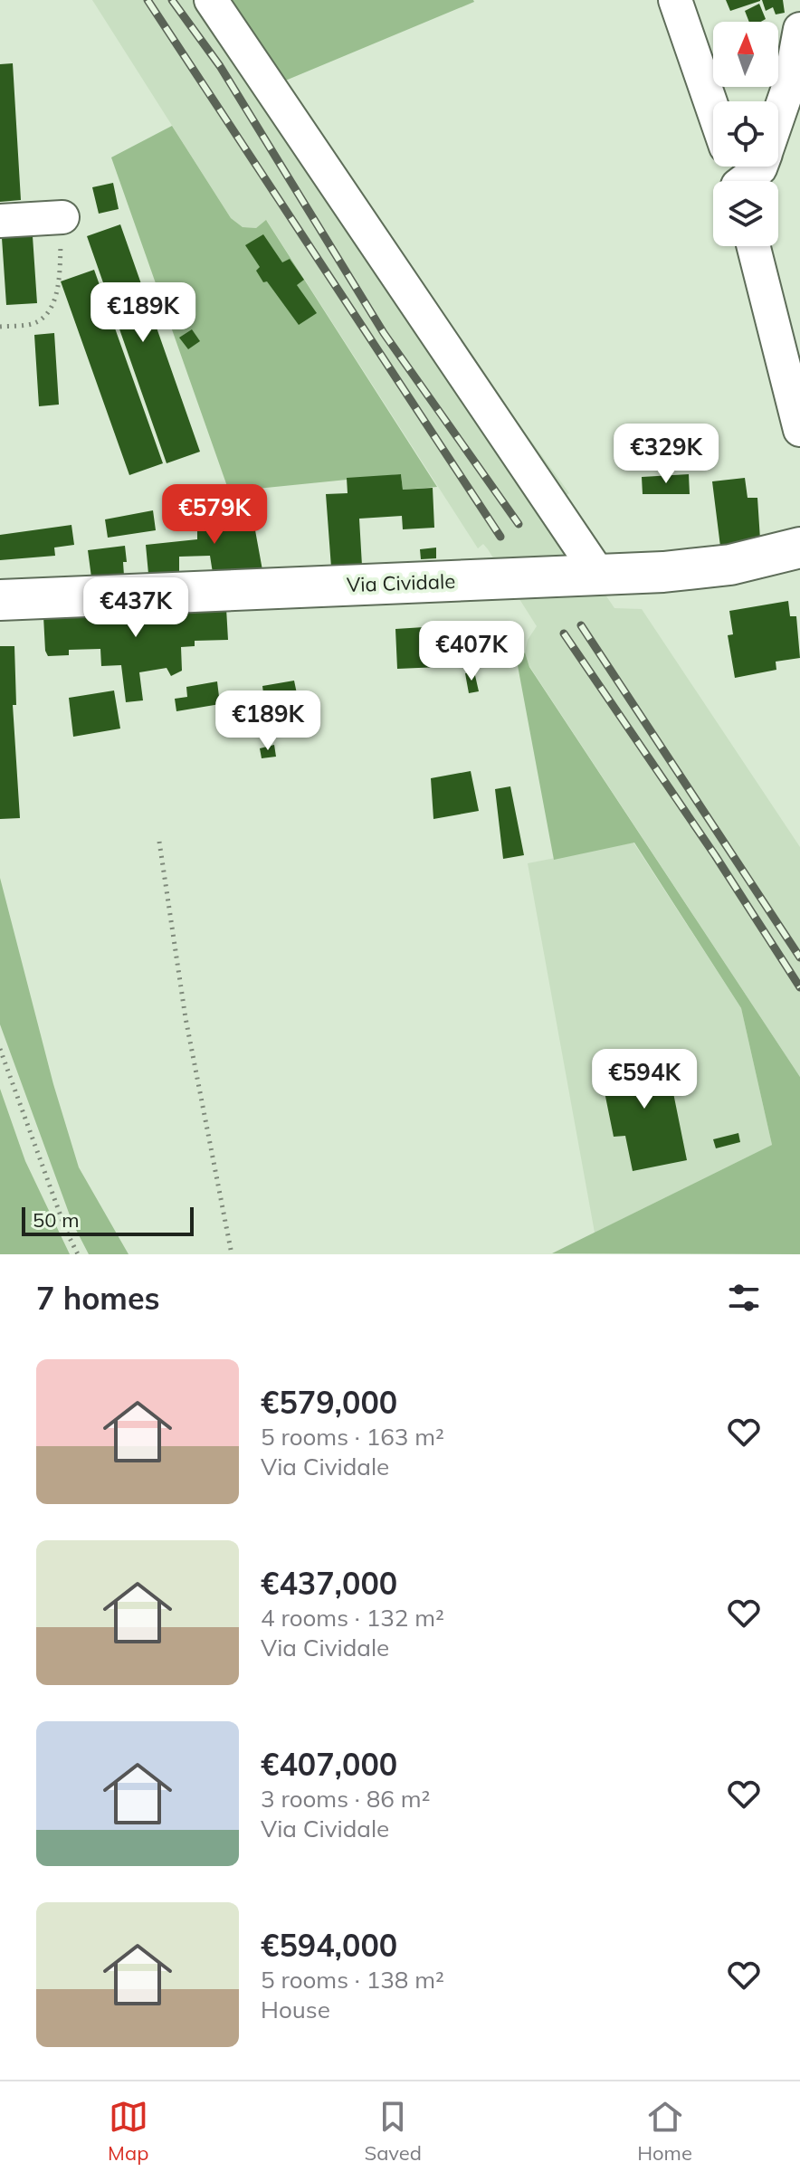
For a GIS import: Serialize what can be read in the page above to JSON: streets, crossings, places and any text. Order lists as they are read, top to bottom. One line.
{"streets":{"main road":["Via Cividale"]},"scale_bar":"50 m","north":"top","page":{"price":["€189K","€329K","€579K","€437K","€407K","€189K","€594K"],"scale":"50 m","heading":"7 homes","list":[{"name":"€579,000","note":"5 rooms · 163 m² · Via Cividale"},{"name":"€437,000","note":"4 rooms · 132 m² · Via Cividale"},{"name":"€407,000","note":"3 rooms · 86 m² · Via Cividale"},{"name":"€594,000","note":"5 rooms · 138 m² · House"}],"tabs":["Map","Saved","Home"]}}
